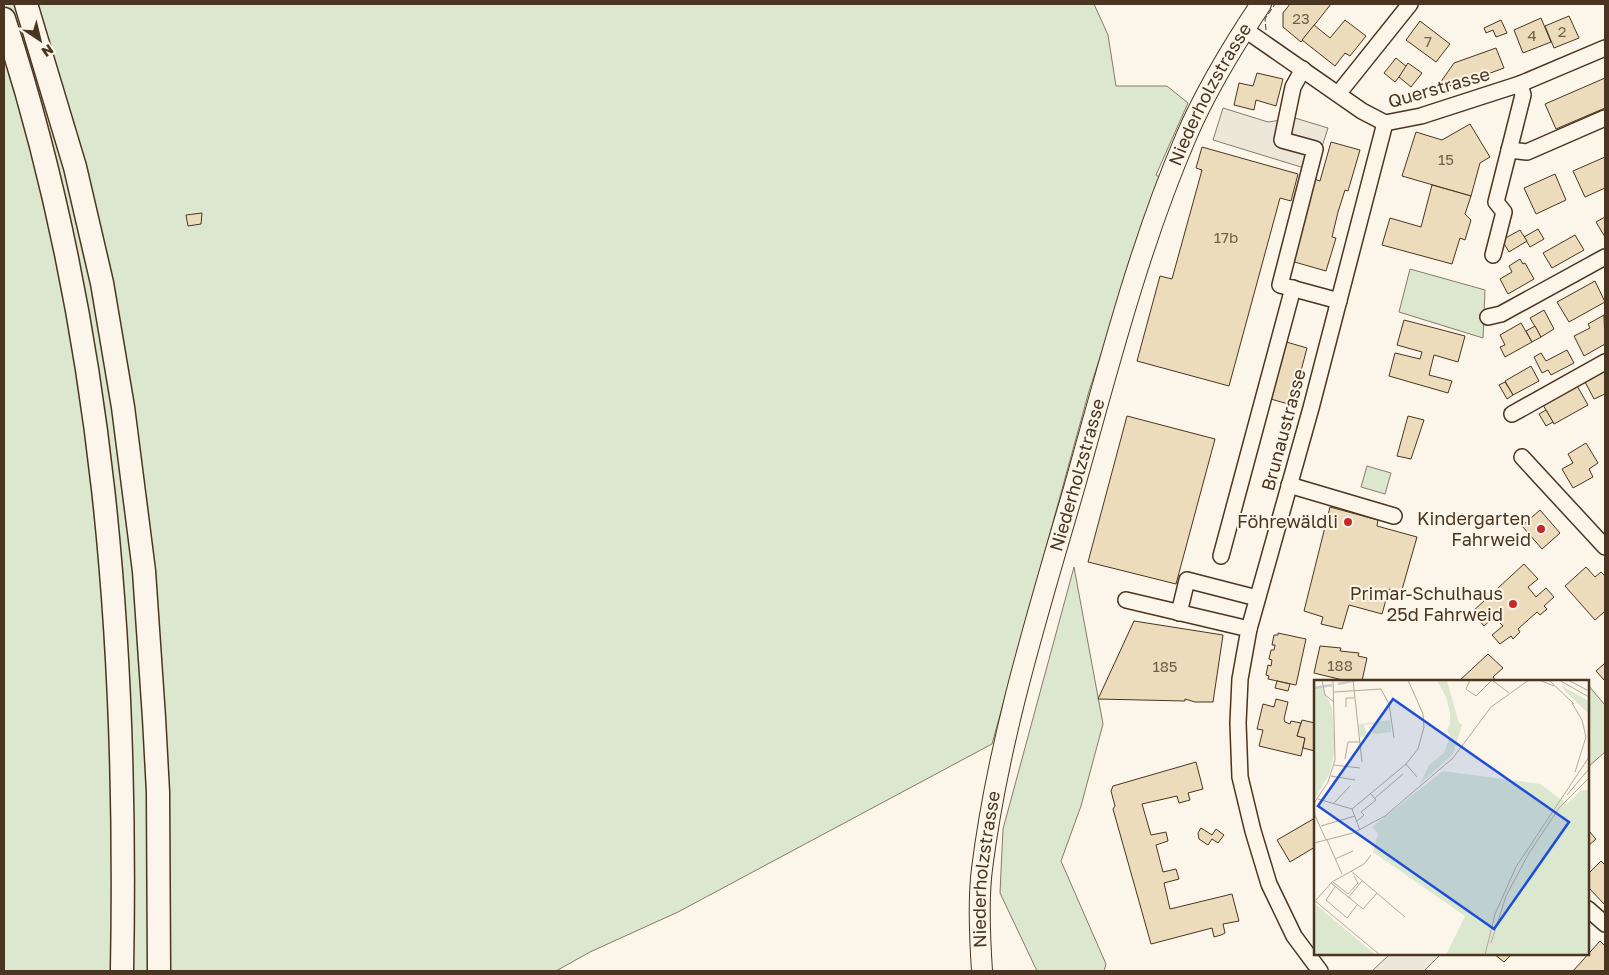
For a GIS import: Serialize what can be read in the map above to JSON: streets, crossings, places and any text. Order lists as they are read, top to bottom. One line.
{"streets":{"main road":["Niederholzstrasse"],"street":["Querstrasse","Brunaustrasse"]},"crossings":[["Querstrasse","Niederholzstrasse"],["Querstrasse","Brunaustrasse"]],"places":["Föhrewäldli","Kindergarten Fahrweid","Primar-Schulhaus 25d Fahrweid"],"house_numbers":["23","2","4","7","15","17b","188","185"],"north":"bottom right"}
